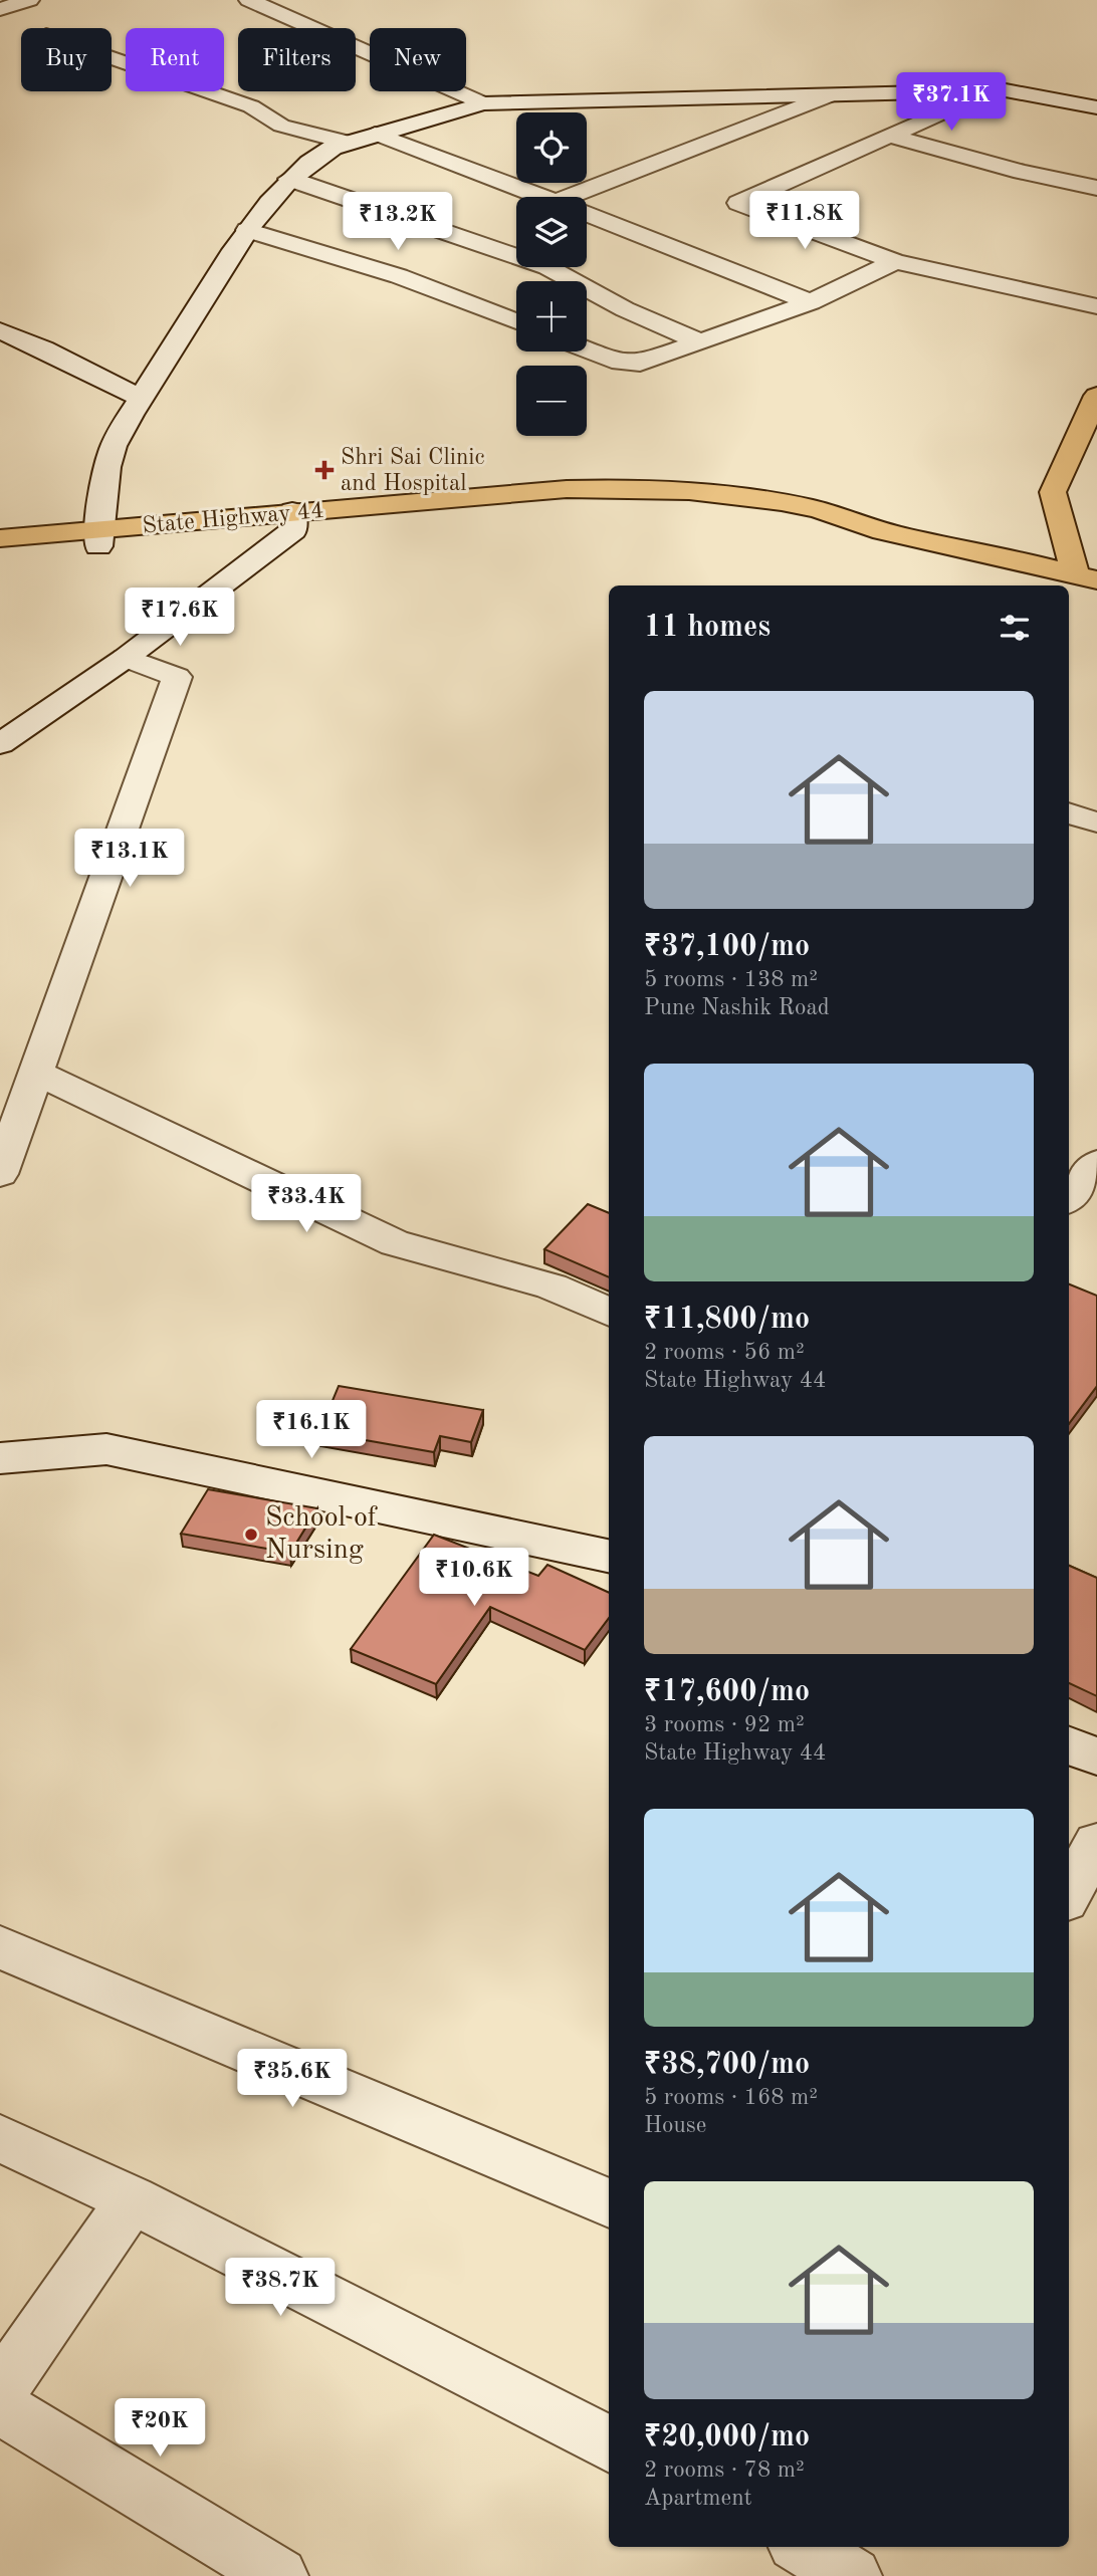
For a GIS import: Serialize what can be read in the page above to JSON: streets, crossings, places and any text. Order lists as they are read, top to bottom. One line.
{"streets":{"main road":["State Highway 44"]},"places":{"health":["Shri Sai Clinic and Hospital"],"other":["School of Nursing"]},"page":{"chip":["Buy","Rent","Filters","New"],"price":["₹37.1K","₹11.8K","₹13.2K","₹17.6K","₹13.1K","₹33.4K","₹16.1K","₹10.6K","₹35.6K","₹38.7K","₹20K"],"map_buttons":["+","−"],"heading":"11 homes","list":[{"name":"₹37,100/mo","note":"5 rooms · 138 m² · Pune Nashik Road"},{"name":"₹11,800/mo","note":"2 rooms · 56 m² · State Highway 44"},{"name":"₹17,600/mo","note":"3 rooms · 92 m² · State Highway 44"},{"name":"₹38,700/mo","note":"5 rooms · 168 m² · House"},{"name":"₹20,000/mo","note":"2 rooms · 78 m² · Apartment"}]}}
